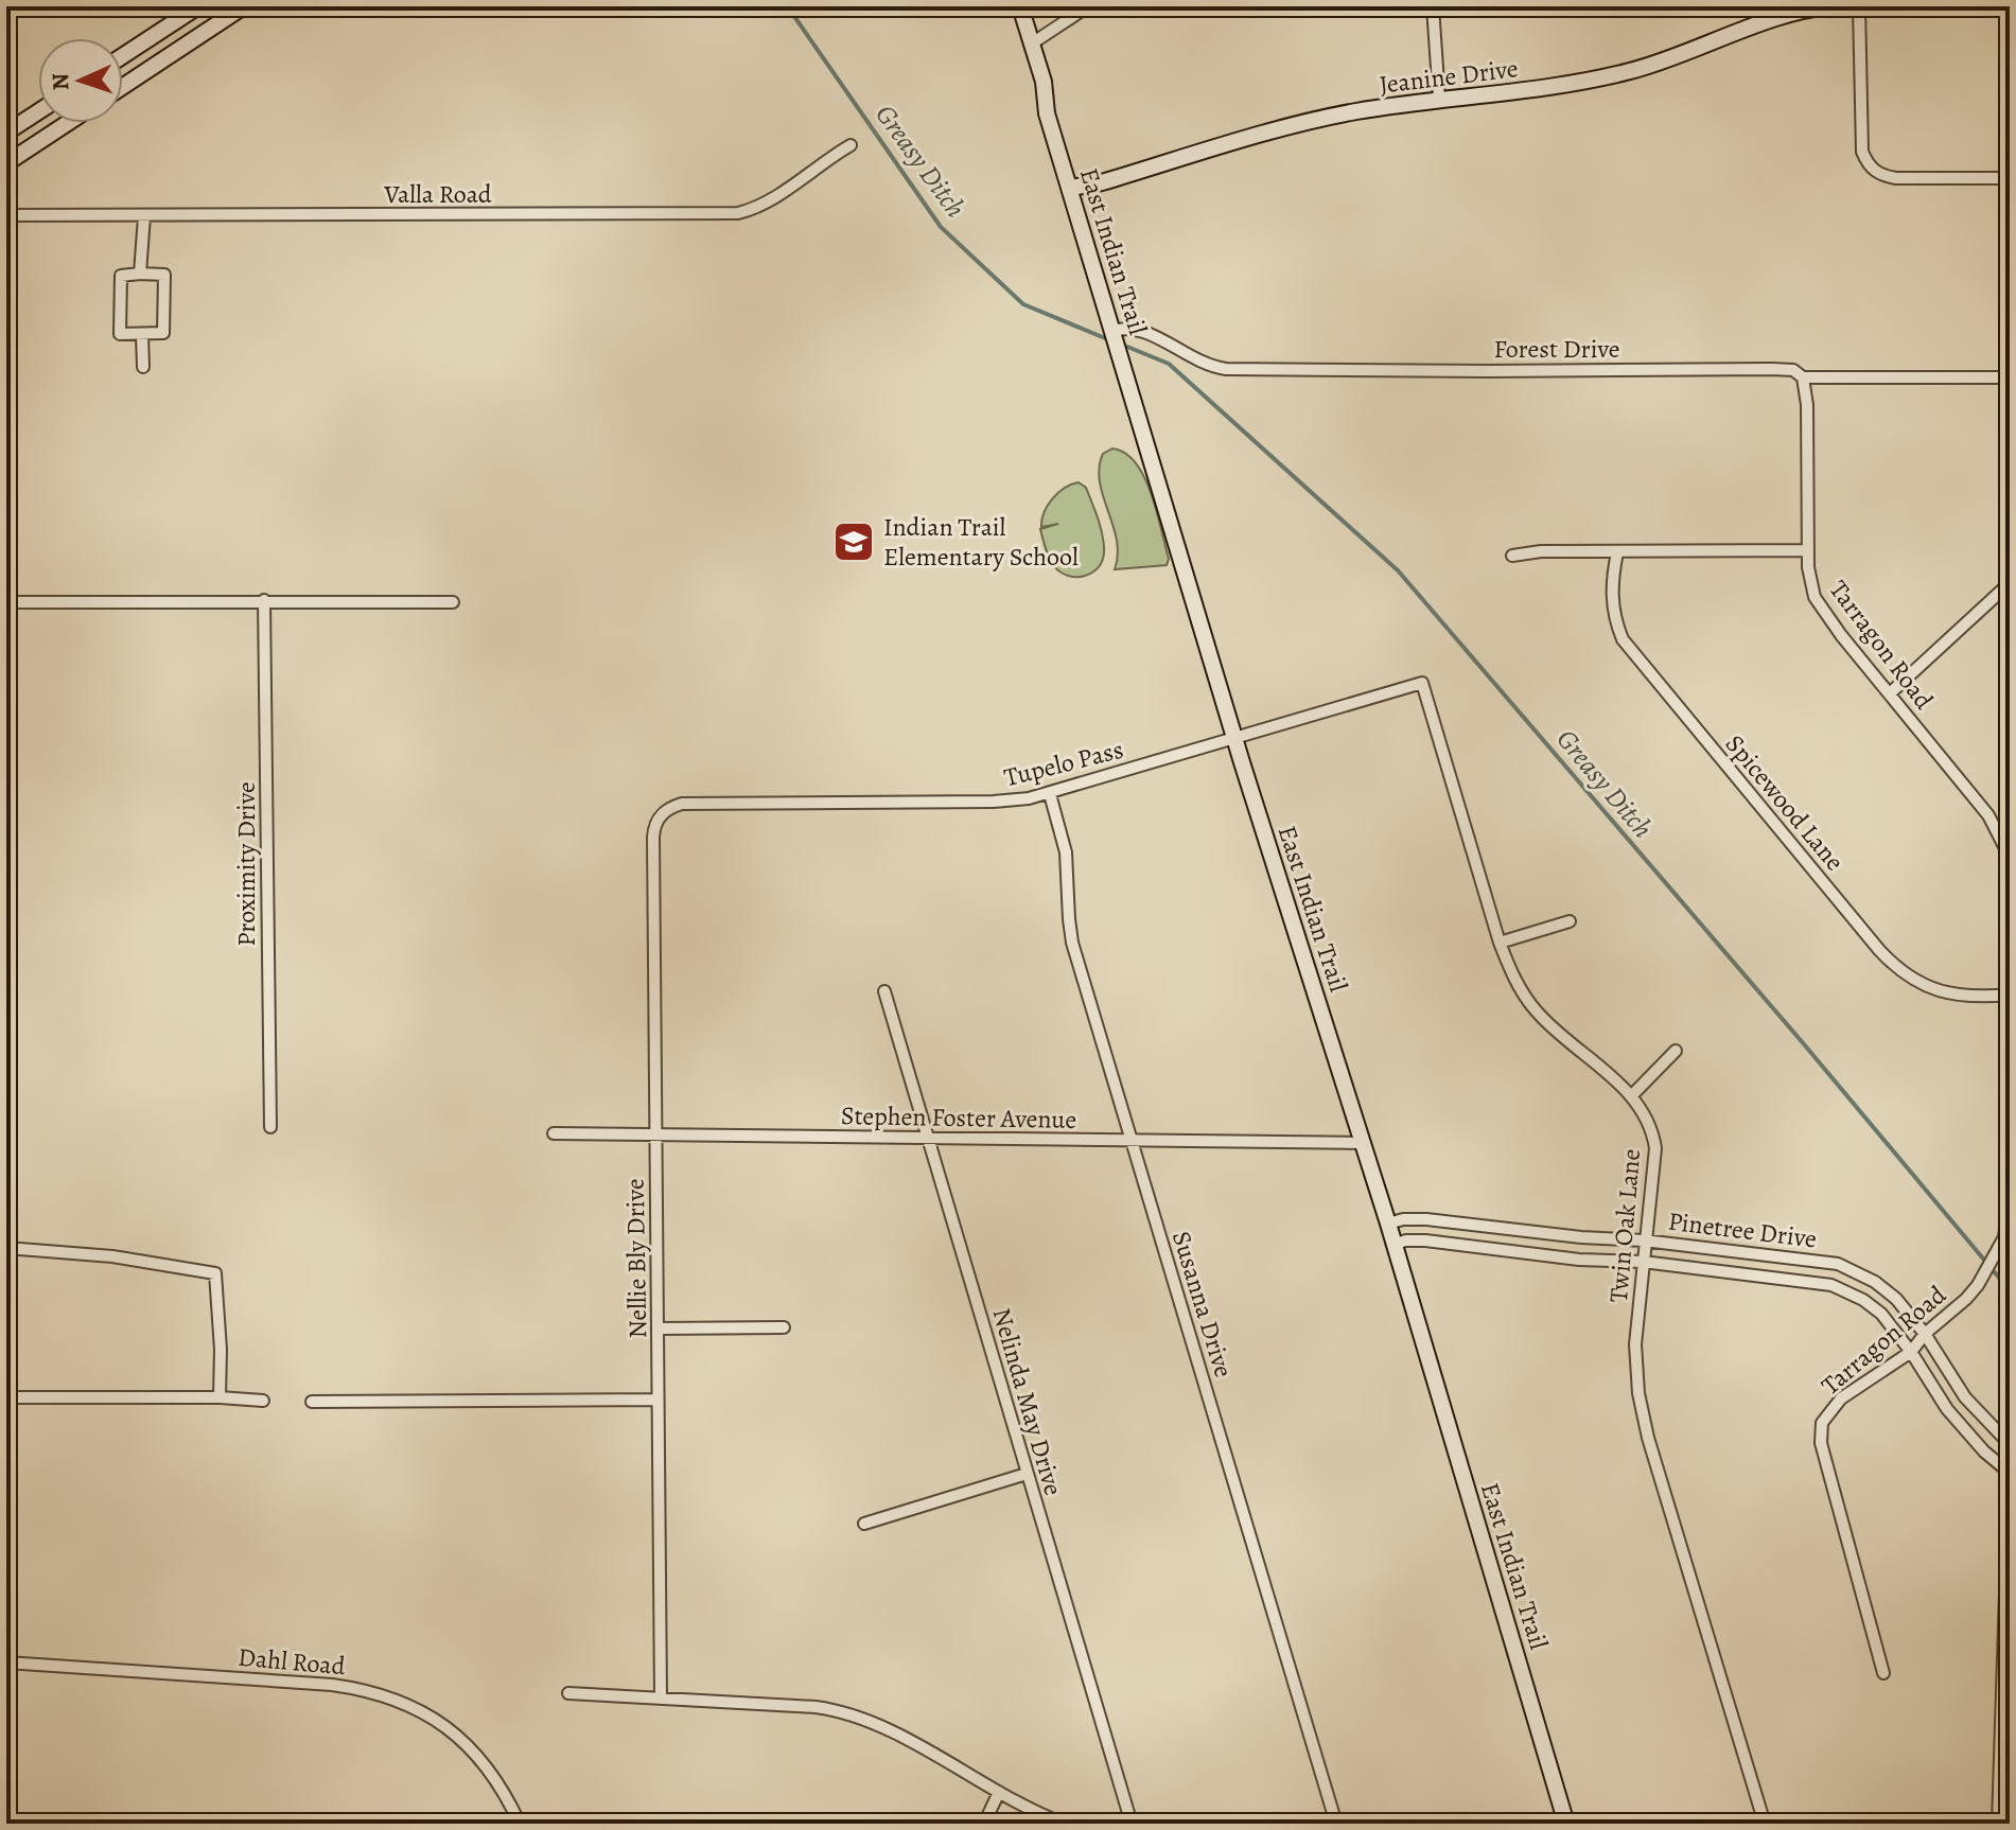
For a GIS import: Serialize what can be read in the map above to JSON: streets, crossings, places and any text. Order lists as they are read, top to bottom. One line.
{"streets":{"main road":["Jeanine Drive","East Indian Trail"],"street":["Valla Road","Forest Drive","Tarragon Road","Tupelo Pass","Spicewood Lane","Proximity Drive","Stephen Foster Avenue","Twin Oak Lane","Pinetree Drive","Nellie Bly Drive","Susanna Drive","Nelinda May Drive","Dahl Road"]},"crossings":[["Jeanine Drive","East Indian Trail"],["East Indian Trail","Forest Drive"],["East Indian Trail","Tupelo Pass"],["East Indian Trail","Stephen Foster Avenue"],["East Indian Trail","Pinetree Drive"],["Forest Drive","Tarragon Road"],["Tarragon Road","Pinetree Drive"],["Tupelo Pass","Twin Oak Lane"],["Tupelo Pass","Nellie Bly Drive"],["Tupelo Pass","Susanna Drive"],["Stephen Foster Avenue","Nellie Bly Drive"],["Stephen Foster Avenue","Susanna Drive"],["Stephen Foster Avenue","Nelinda May Drive"],["Twin Oak Lane","Pinetree Drive"]],"water":["Greasy Ditch"],"places":{"school or university":["Indian Trail Elementary School"]},"north":"left"}
